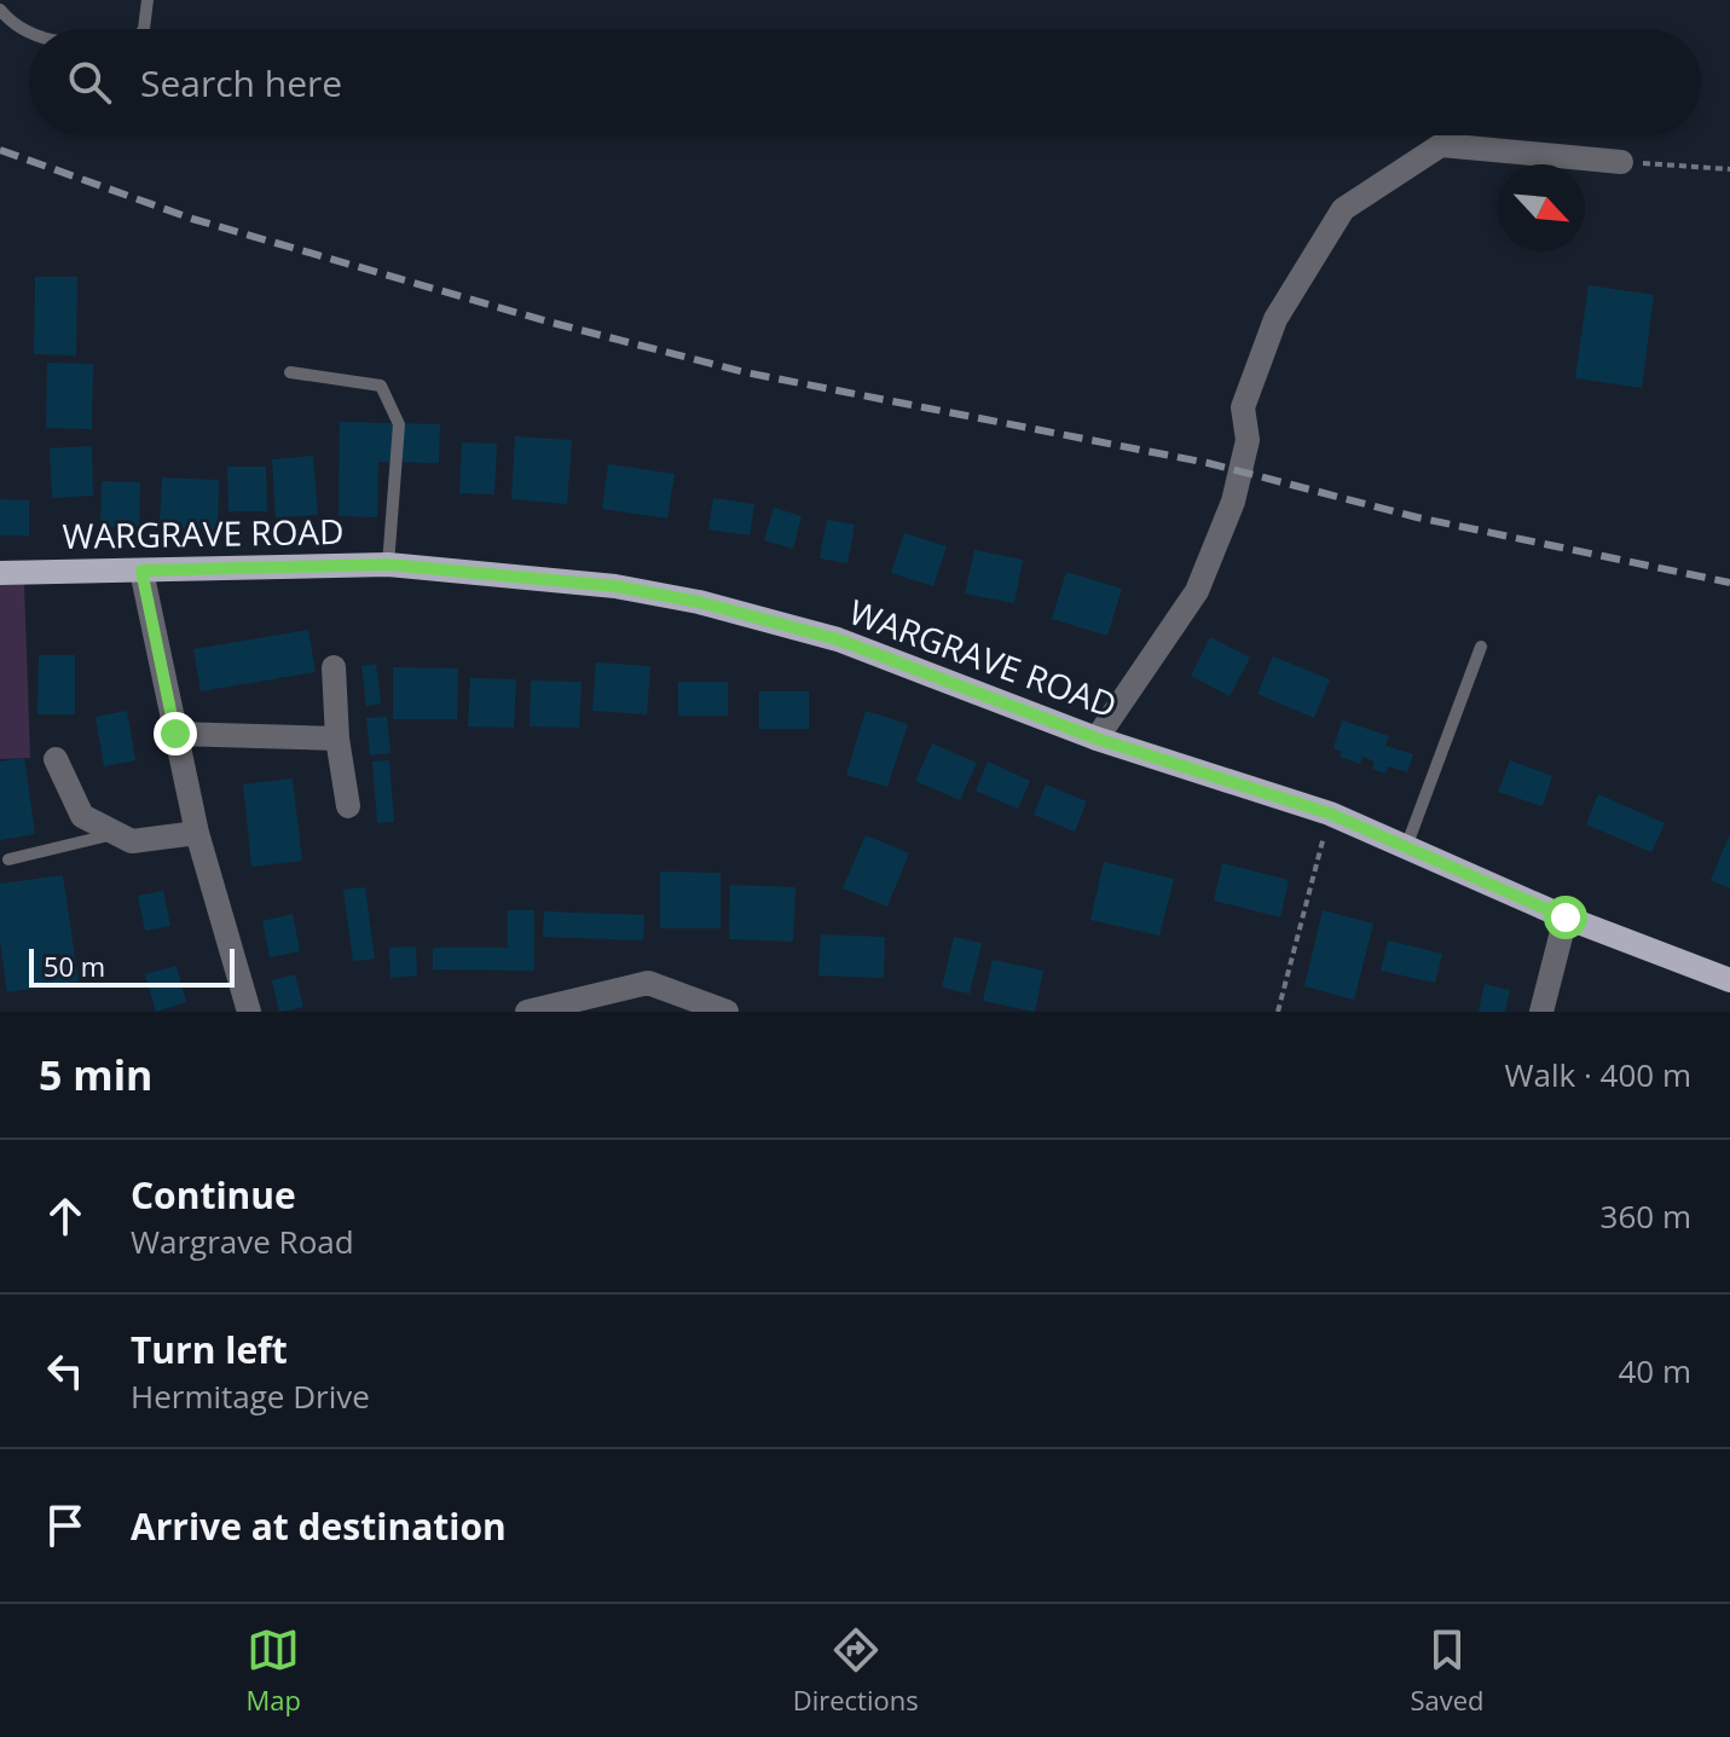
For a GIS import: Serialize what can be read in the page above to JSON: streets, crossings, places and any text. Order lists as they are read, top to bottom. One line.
{"streets":{"main road":["WARGRAVE ROAD"]},"scale_bar":"50 m","north":"bottom right","page":{"search":"Search here","scale":"50 m","heading":["5 min","Walk · 400 m"],"list":[["Continue","Wargrave Road","360 m"],["Turn left","Hermitage Drive","40 m"],"Arrive at destination"],"nav":["Map","Directions","Saved"]}}
